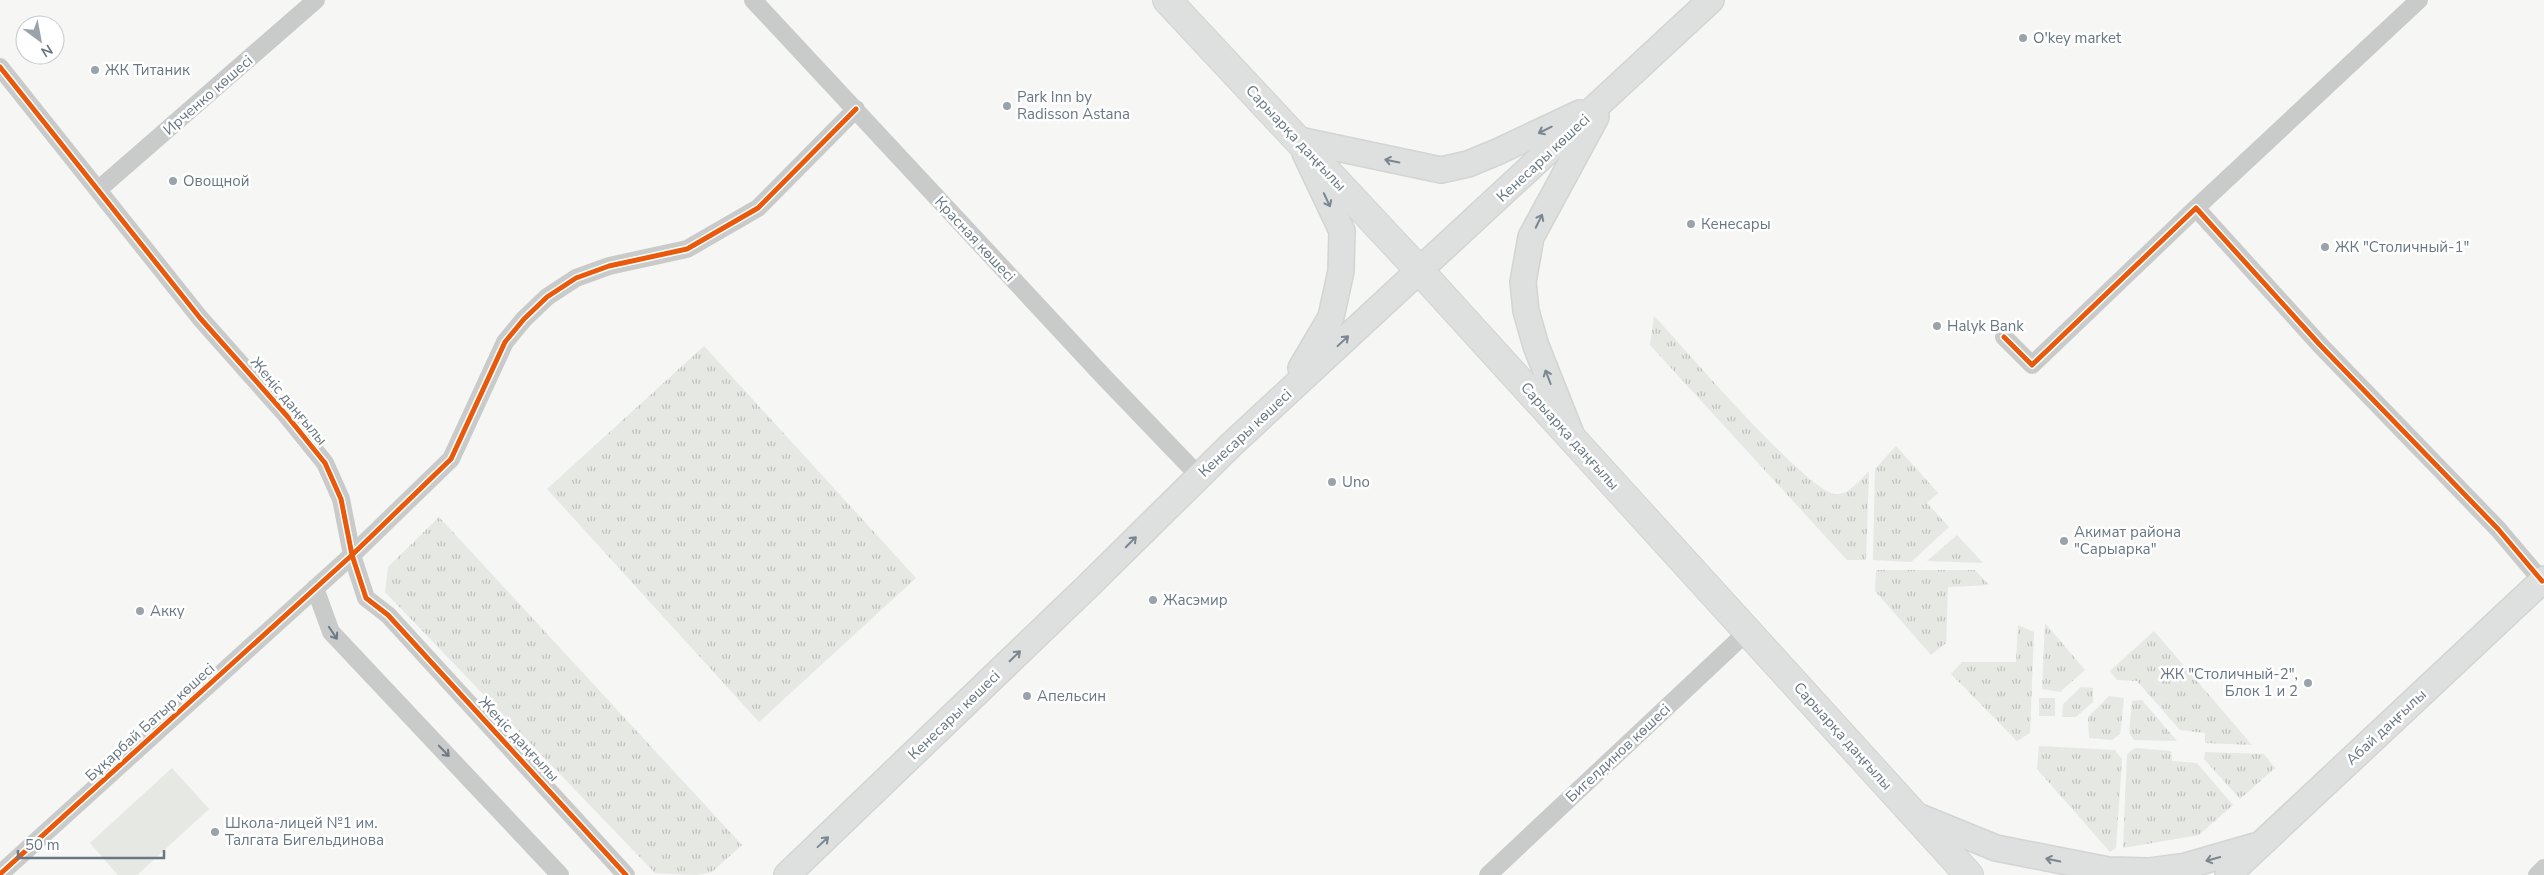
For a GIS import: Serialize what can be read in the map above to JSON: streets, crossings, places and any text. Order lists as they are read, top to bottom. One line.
{"streets":{"main road":["Сарыарқа даңғылы"],"street":["Ирченко көшесі","Кенесары көшесі","Красная көшесі","Жеңіс даңғылы","Бұқарбай Батыр көшесі","Абай даңғылы","Бигелдинов көшесі"]},"crossings":[["Ирченко көшесі","Жеңіс даңғылы"],["Сарыарқа даңғылы","Кенесары көшесі"],["Сарыарқа даңғылы","Бигелдинов көшесі"],["Кенесары көшесі","Красная көшесі"],["Красная көшесі","Бұқарбай Батыр көшесі"],["Жеңіс даңғылы","Бұқарбай Батыр көшесі"]],"one_way":["Кенесары көшесі"],"places":["O'key market","ЖК Титаник","Park Inn by Radisson Astana","Овощной","Кенесары","ЖК \"Столичный-1\"","Halyk Bank","Uno","Акимат района \"Сарыарка\"","Жасэмир","Акку","ЖК \"Столичный-2\", Блок 1 и 2","Апельсин","Школа-лицей №1 им. Талгата Бигельдинова"],"scale_bar":"50 m","north":"bottom right"}
